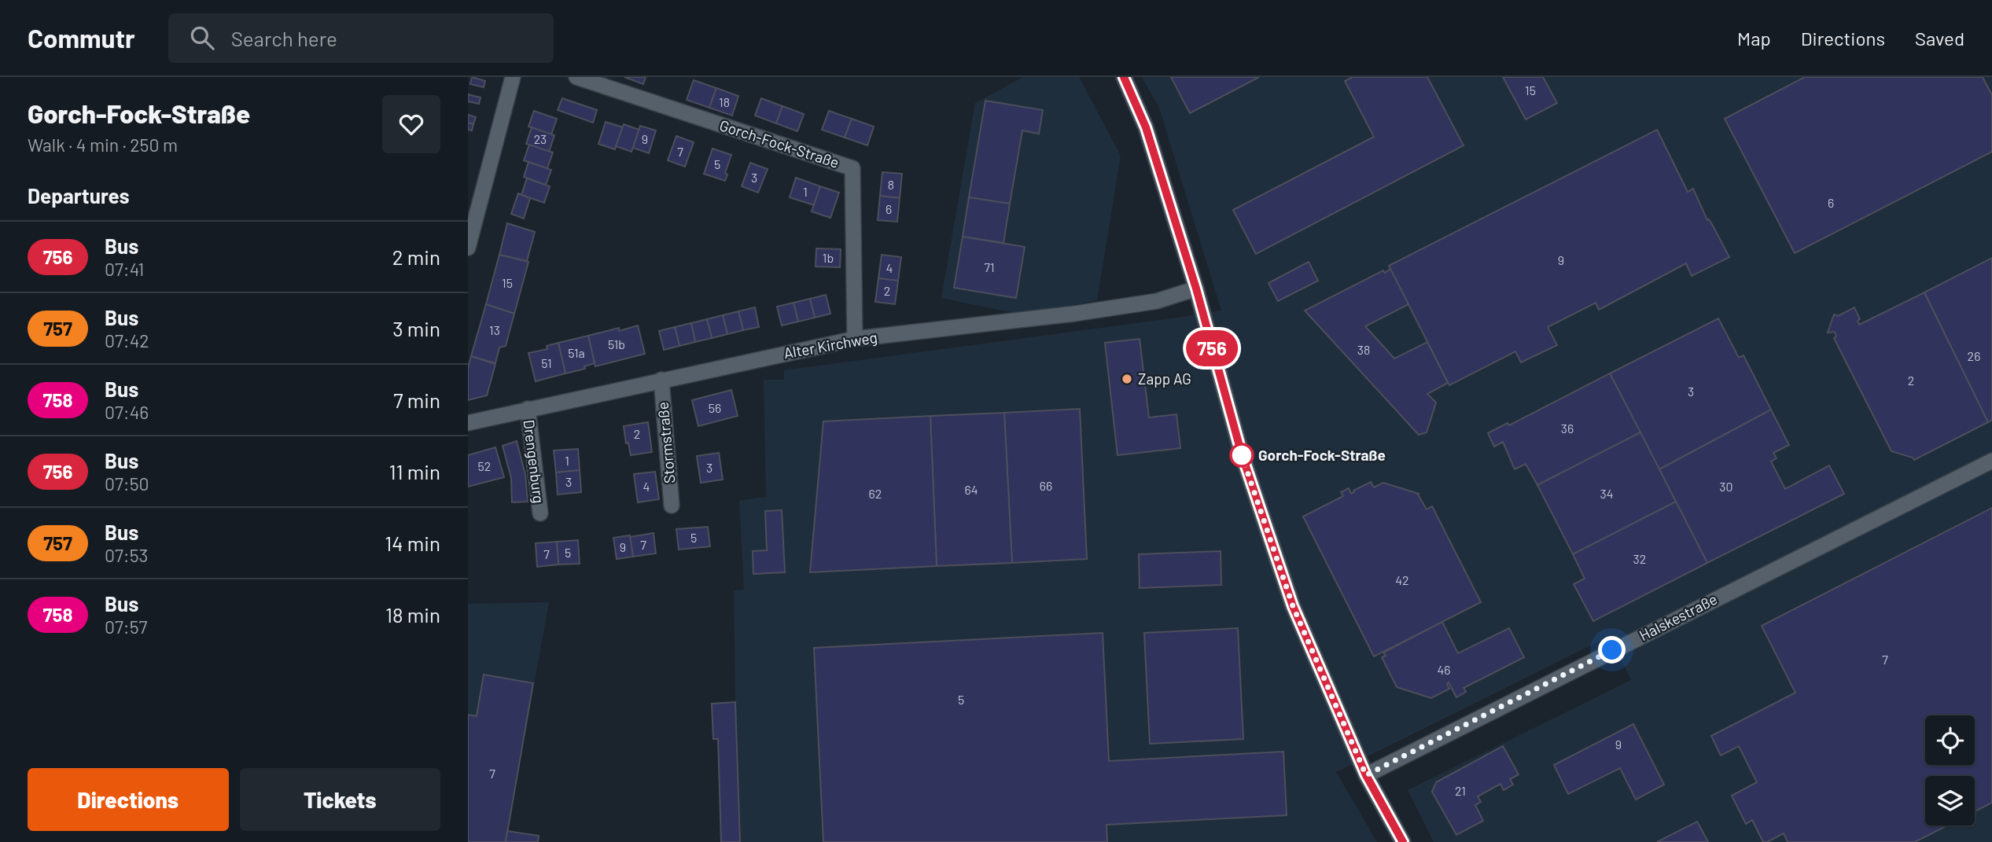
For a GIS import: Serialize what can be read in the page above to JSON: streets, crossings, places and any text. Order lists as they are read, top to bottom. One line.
{"streets":{"street":["Gorch-Fock-Straße","Alter Kirchweg","Stormstraße","Drengenburg","Halskestraße"]},"crossings":[["Gorch-Fock-Straße","Alter Kirchweg"],["Alter Kirchweg","Stormstraße"],["Alter Kirchweg","Drengenburg"]],"places":["Zapp AG","Gorch-Fock-Straße"],"lines":["bus line 756"],"house_numbers":["15","18","23","9","7","5","3","8","1","6","6","1b","9","71","4","15","2","13","51b","38","51a","26","51","2","3","56","36","2","1","52","3","3","66","4","30","64","62","34","5","7","9","5","7","32","42","7","46","5","9","7","21"],"page":{"header":"Commutr","search":"Search here","nav":["Map","Directions","Saved"],"heading":[["Gorch-Fock-Straße","Walk · 4 min · 250 m"],"Departures"],"on_map":"756","list":[{"mark":"756","name":"Bus","note":"07:41","value":"2 min"},{"mark":"757","name":"Bus","note":"07:42","value":"3 min"},{"mark":"758","name":"Bus","note":"07:46","value":"7 min"},{"mark":"756","name":"Bus","note":"07:50","value":"11 min"},{"mark":"757","name":"Bus","note":"07:53","value":"14 min"},{"mark":"758","name":"Bus","note":"07:57","value":"18 min"}],"buttons":["Directions","Tickets"]}}
